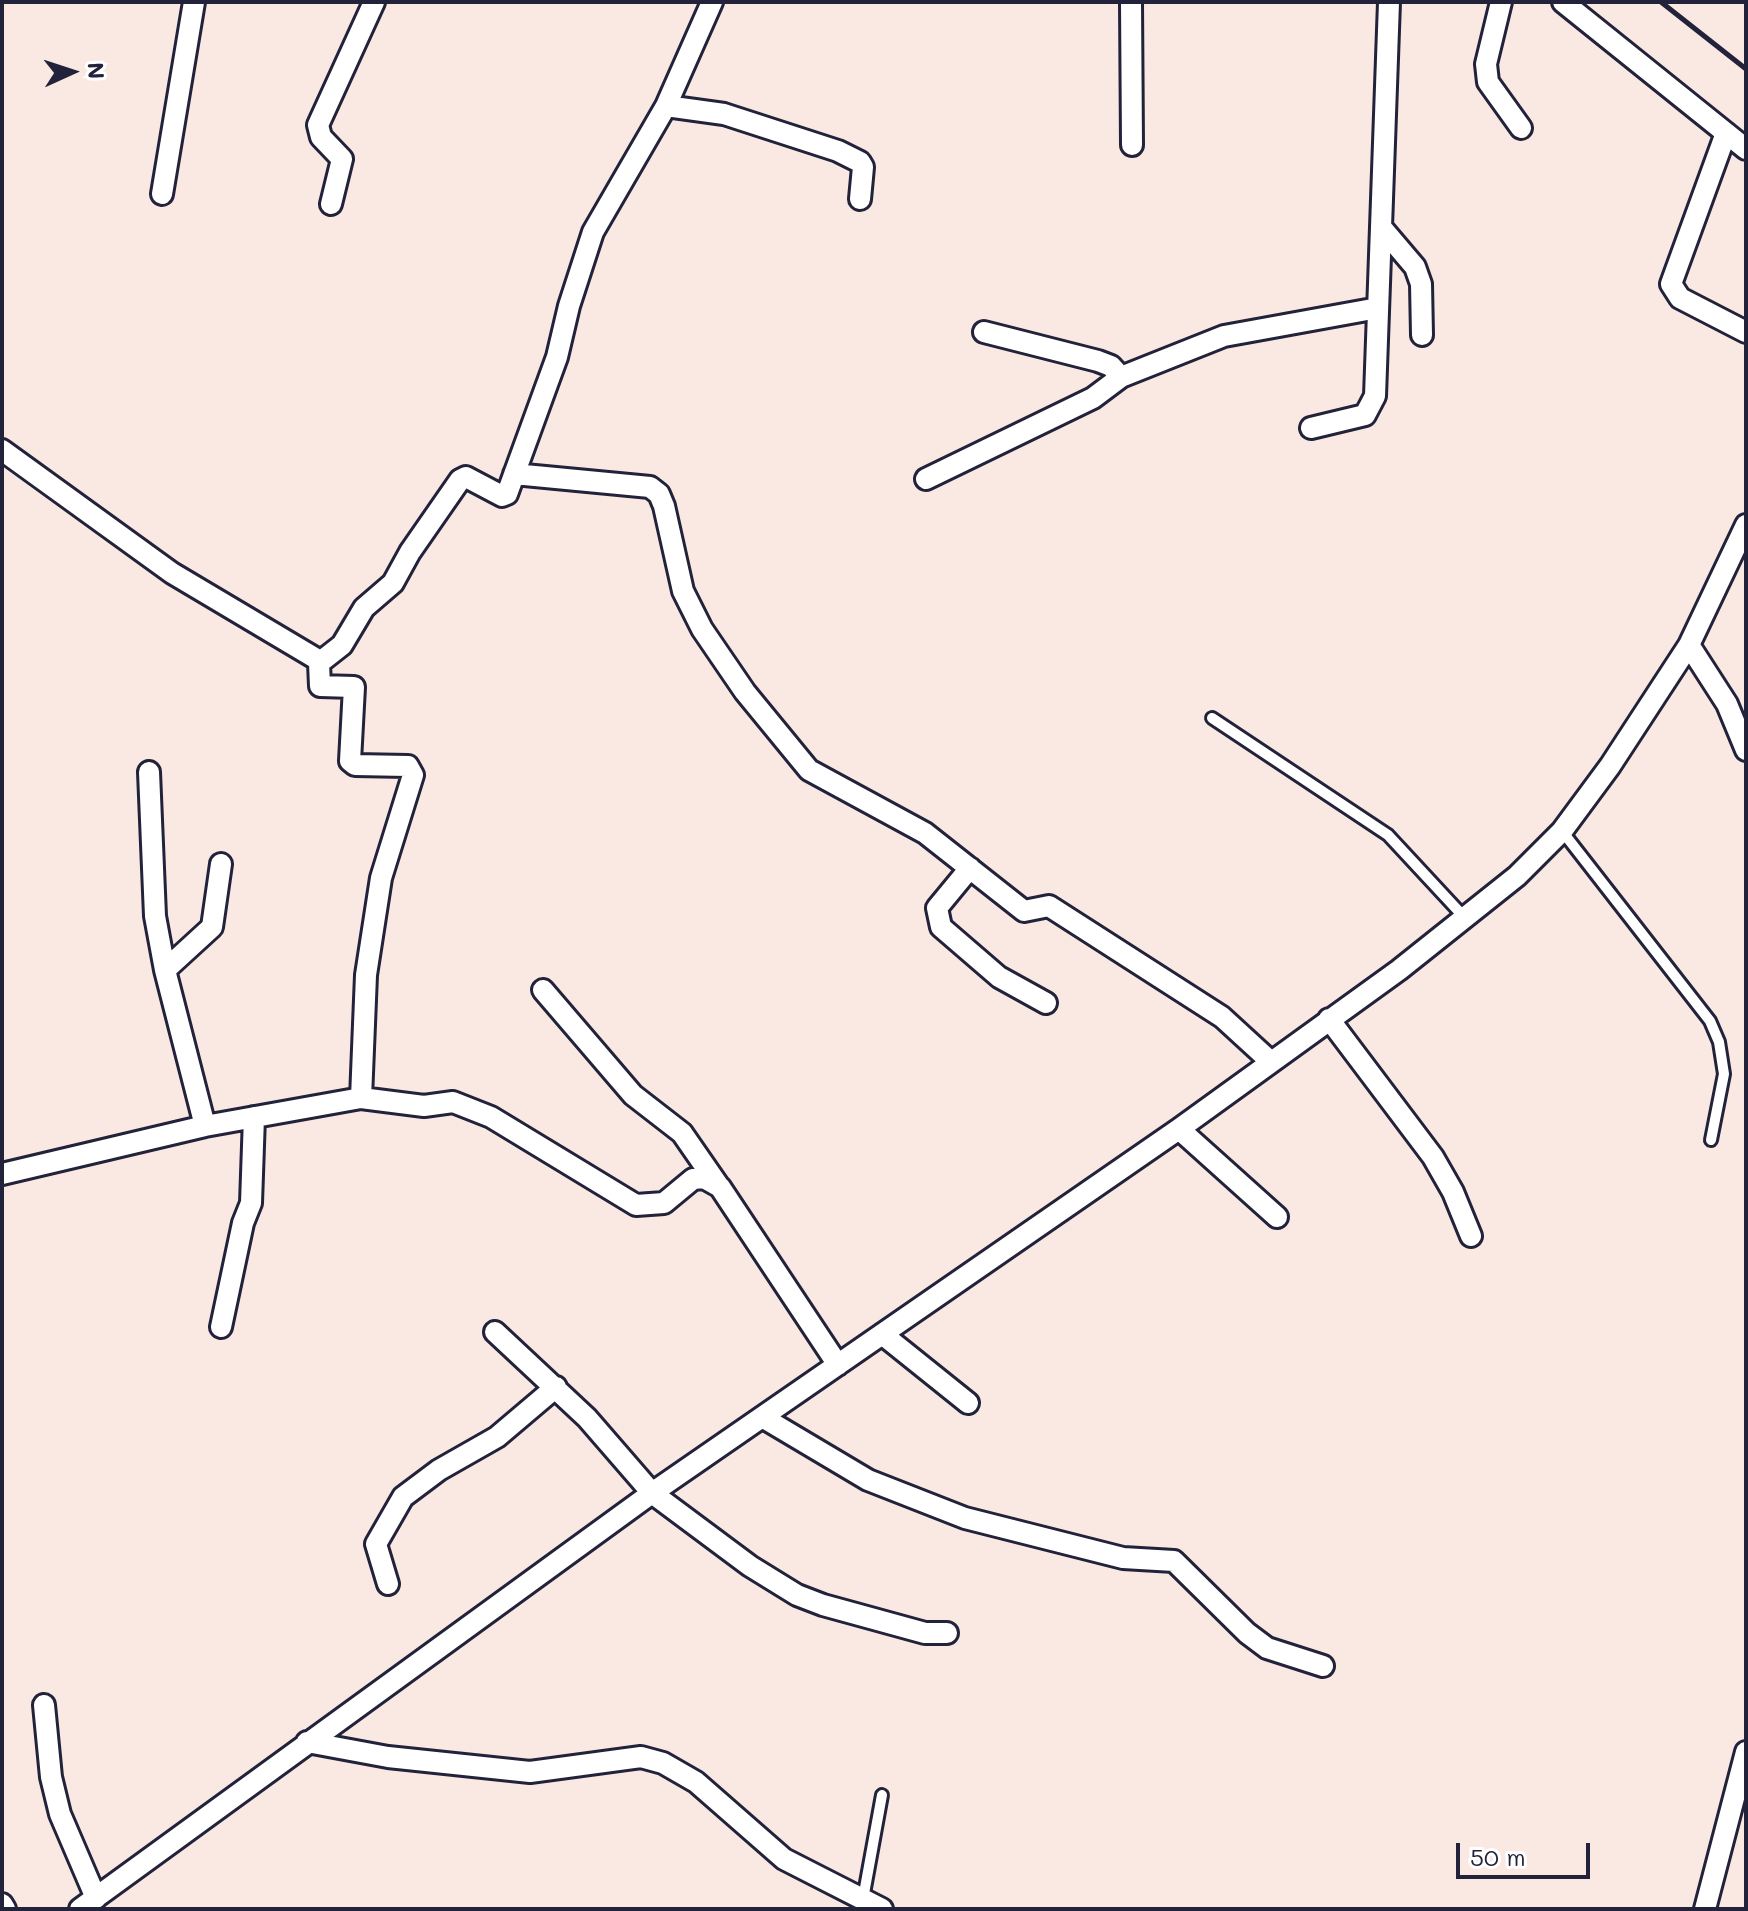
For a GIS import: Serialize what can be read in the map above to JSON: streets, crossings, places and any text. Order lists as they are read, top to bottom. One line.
{"scale_bar":"50 m","north":"right"}
